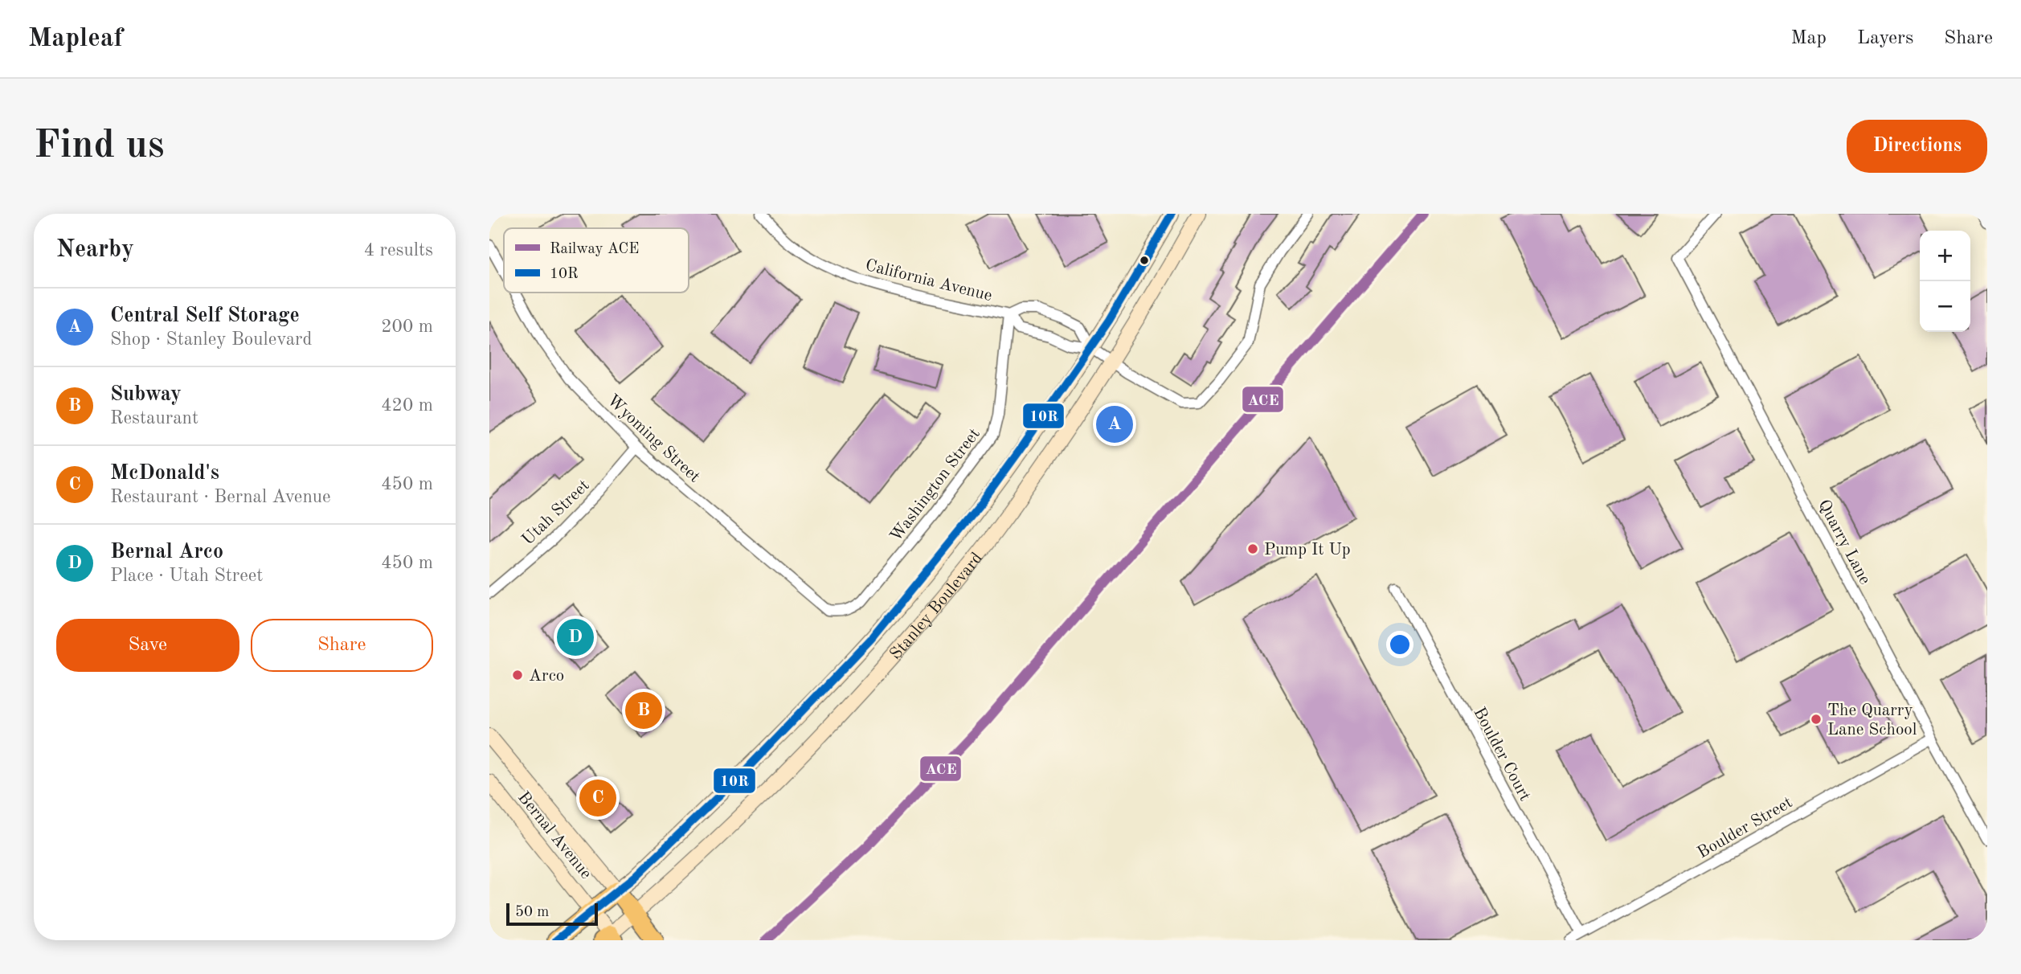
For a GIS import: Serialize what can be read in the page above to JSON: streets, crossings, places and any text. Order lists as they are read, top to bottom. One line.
{"streets":{"main road":["Stanley Boulevard","Bernal Avenue"],"street":["California Avenue","Wyoming Street","Washington Street","Utah Street","Quarry Lane","Boulder Court","Boulder Street"]},"crossings":[["California Avenue","Washington Street"],["California Avenue","Stanley Boulevard"],["Wyoming Street","Washington Street"],["Wyoming Street","Utah Street"],["Quarry Lane","Boulder Street"],["Stanley Boulevard","Bernal Avenue"],["Boulder Court","Boulder Street"]],"places":["Pump It Up","Arco","The Quarry Lane School"],"lines":["rail line ACE","transit line 10R"],"legend":["Railway ACE","10R"],"scale_bar":"50 m","page":{"header":"Mapleaf","nav":["Map","Layers","Share"],"buttons":["Directions",["Save","Share"]],"title":"Find us","heading":["Nearby","4 results"],"map_buttons":["+","−"],"list":[{"mark":"A","name":"Central Self Storage","note":"Shop · Stanley Boulevard","value":"200 m"},{"mark":"B","name":"Subway","note":"Restaurant","value":"420 m"},{"mark":"C","name":"McDonald's","note":"Restaurant · Bernal Avenue","value":"450 m"},{"mark":"D","name":"Bernal Arco","note":"Place · Utah Street","value":"450 m"}],"pins":["A","D","B","C"],"scale":"50 m"}}
